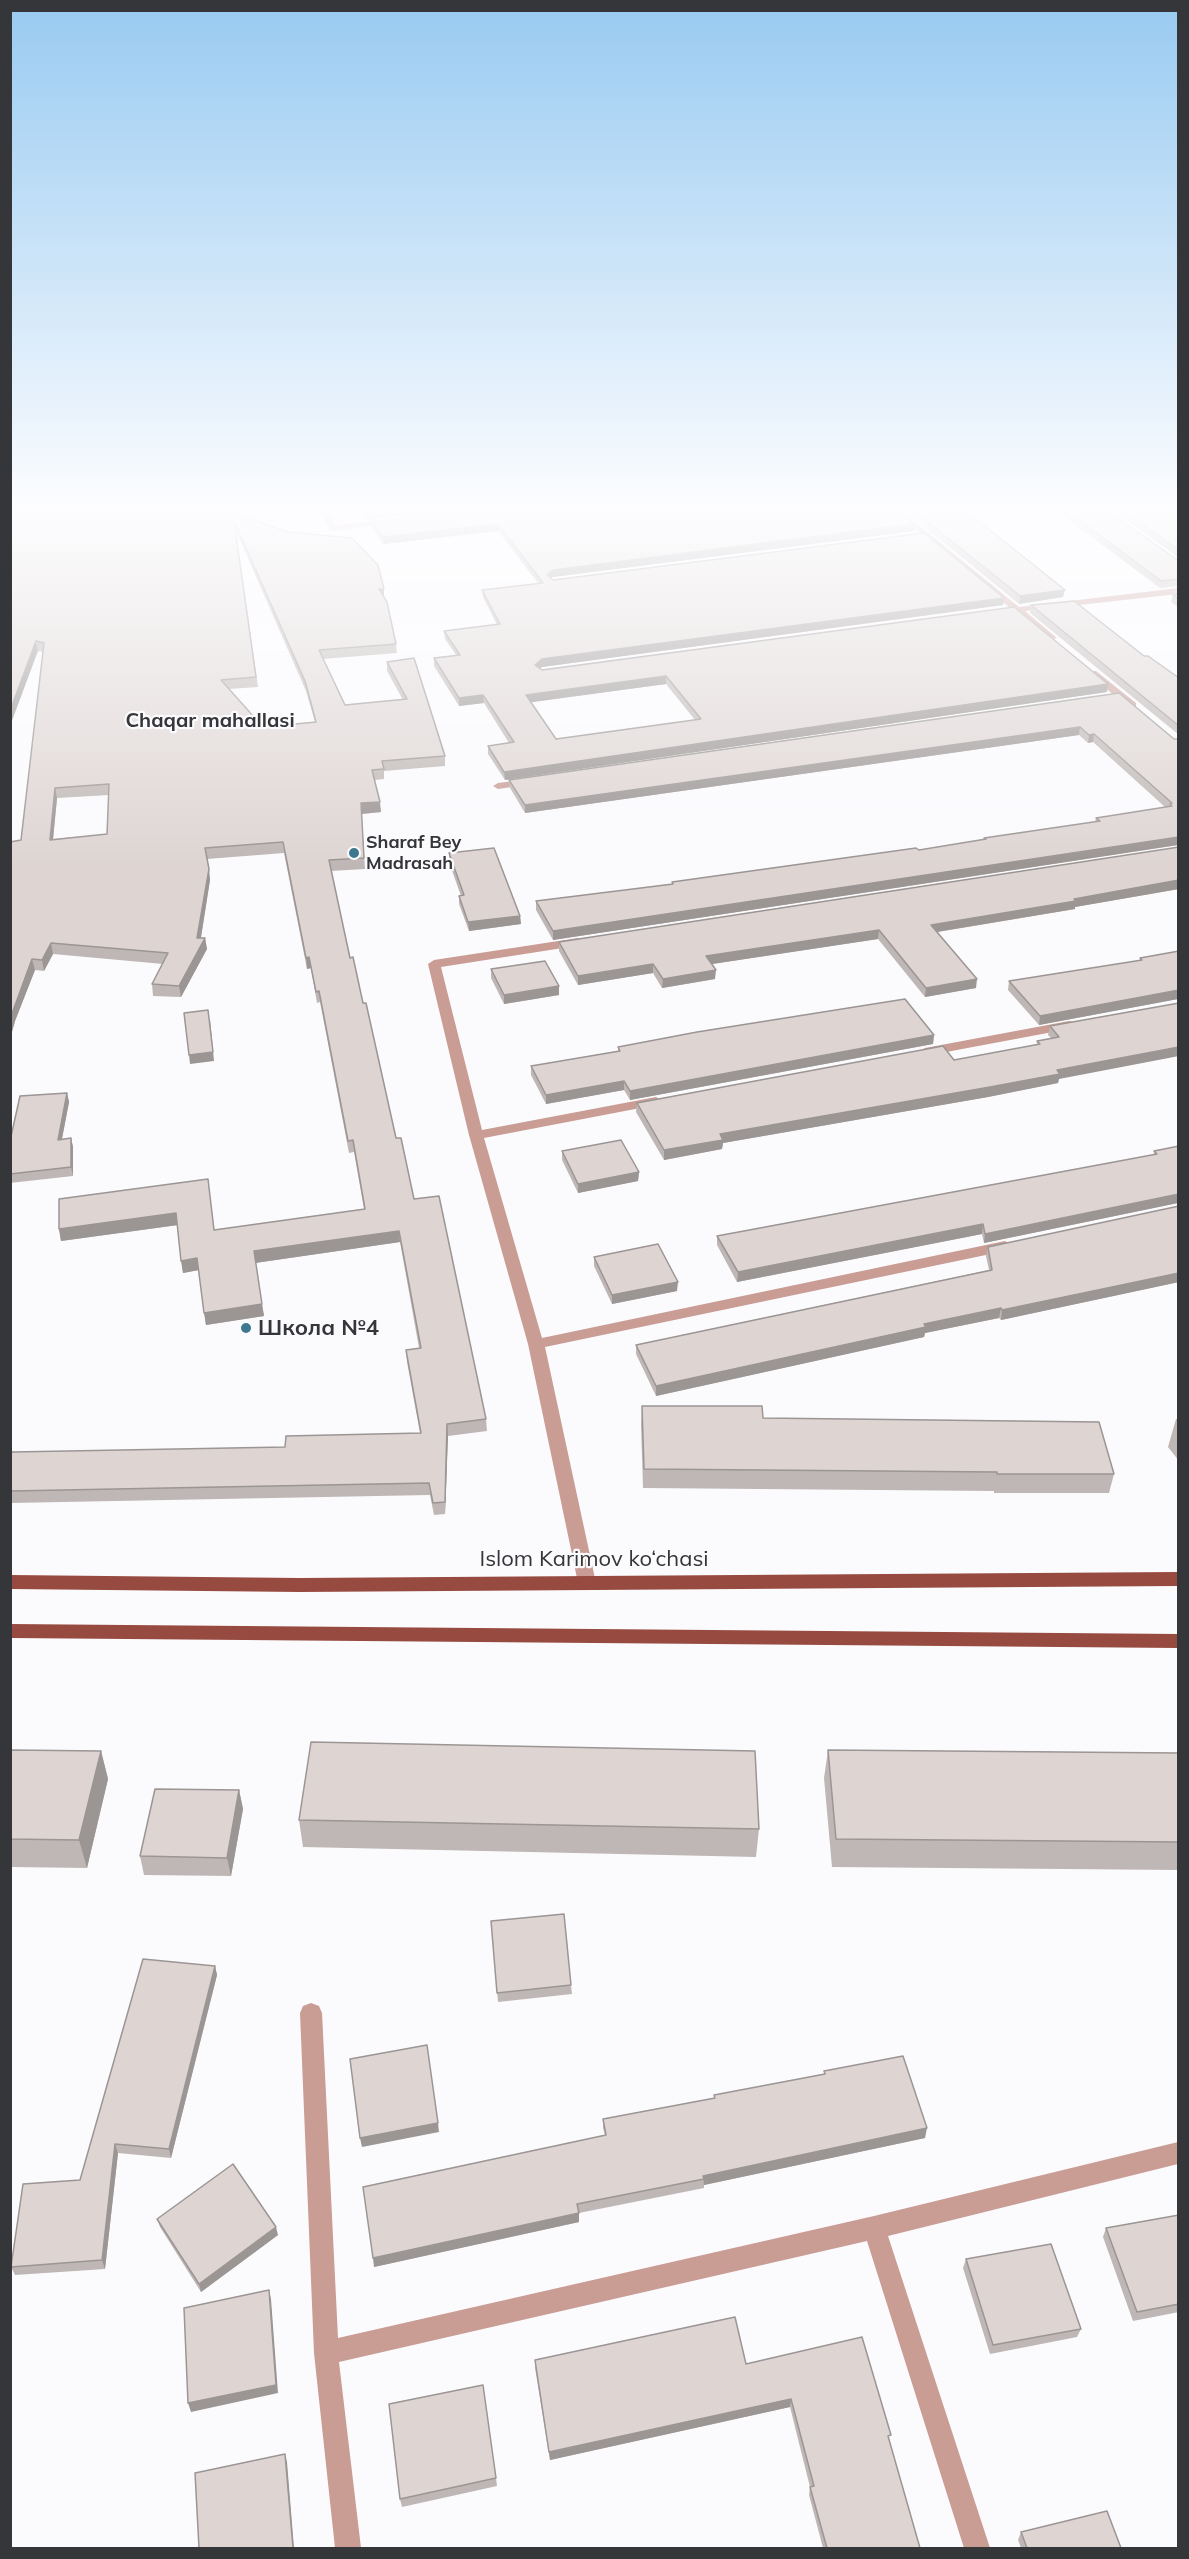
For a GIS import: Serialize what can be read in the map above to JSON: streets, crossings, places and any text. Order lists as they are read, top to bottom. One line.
{"streets":{"main road":["Islom Karimov ko‘chasi"]},"districts":["Chaqar mahallasi"],"places":["Sharaf Bey Madrasah","Школа №4"]}
